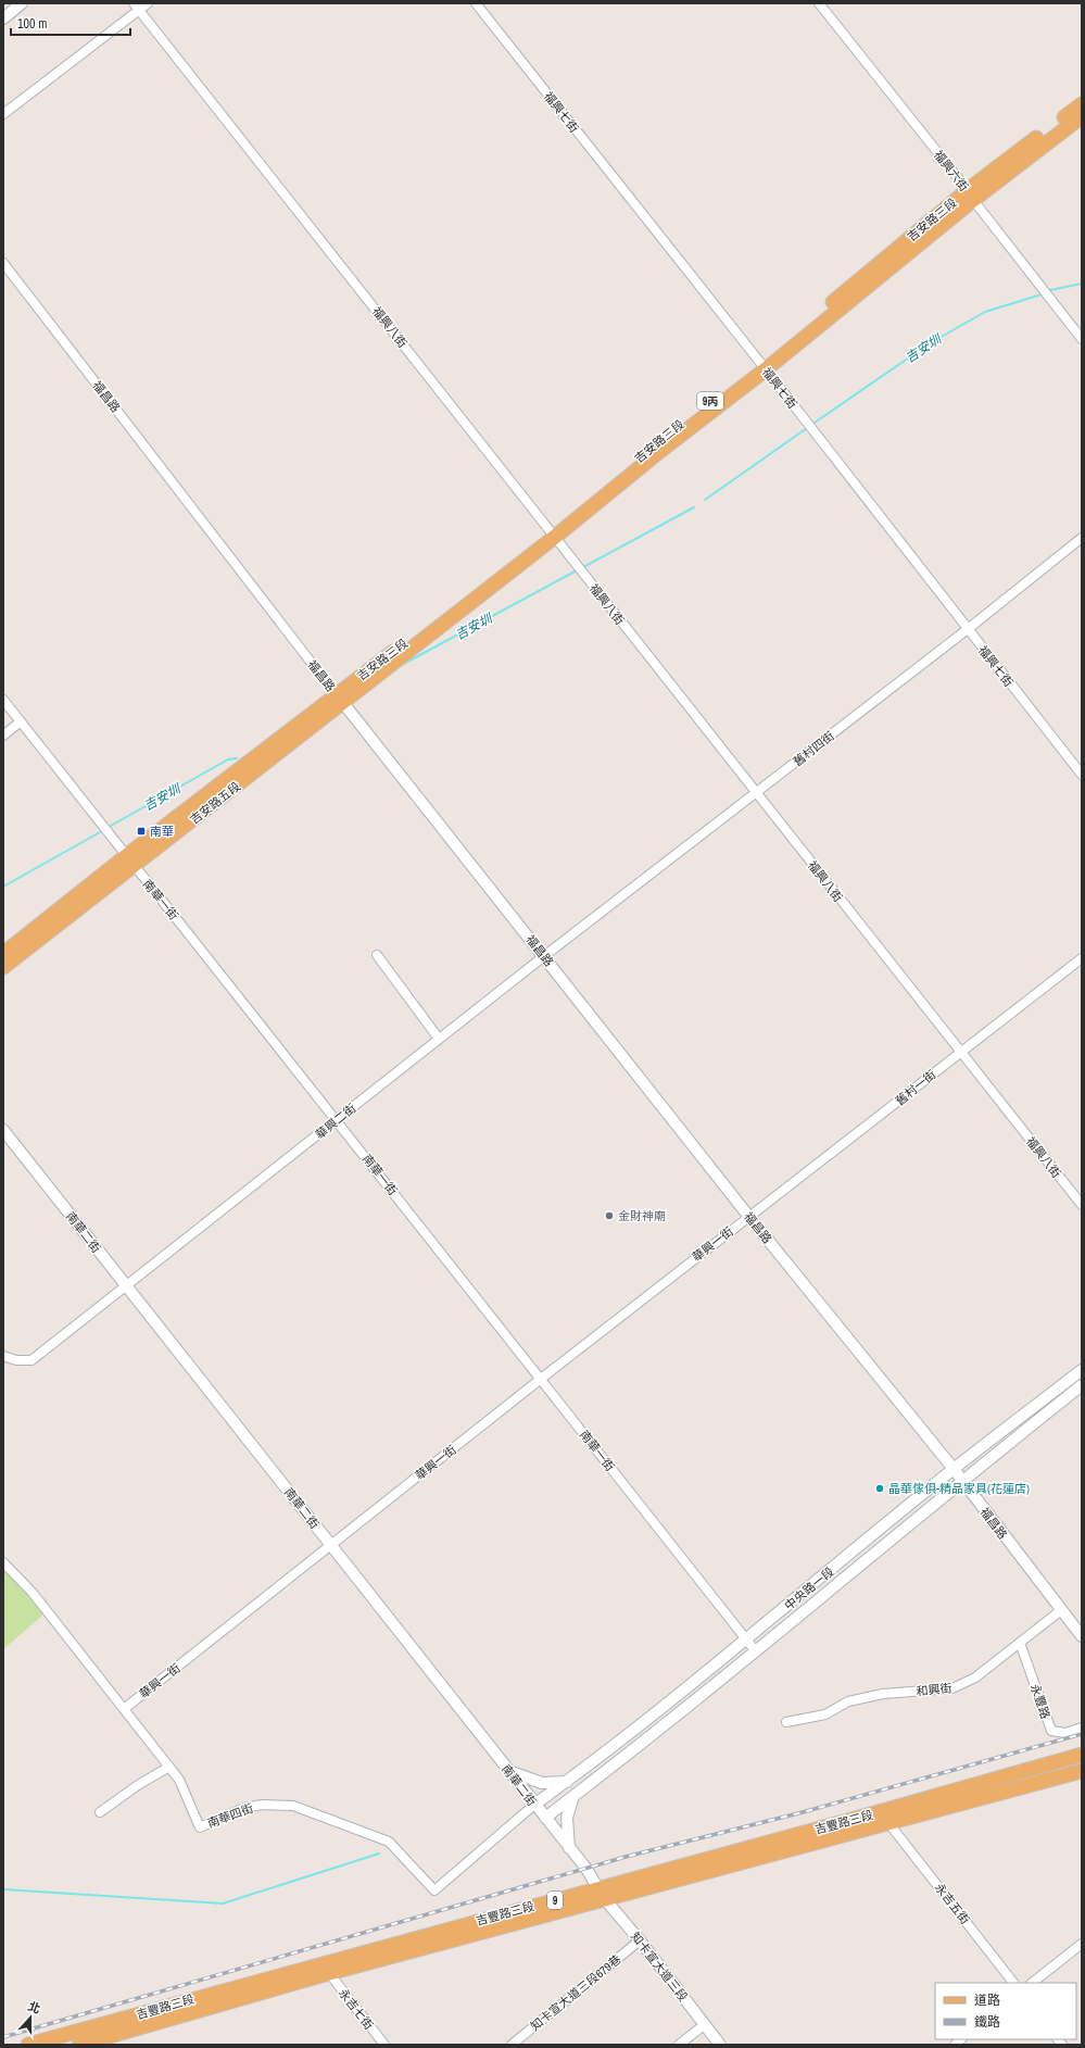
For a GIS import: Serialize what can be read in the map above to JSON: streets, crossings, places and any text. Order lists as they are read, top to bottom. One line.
{"streets":{"main road":["吉安路三段","9丙","吉安路五段","吉豐路三段","9"],"street":["福興七街","福興六街","福興八街","福昌路","舊村四街","南華一街","舊村一街","華興二街","南華二街","華興一街","中央路一段","和興街","永豐路","南華四街","永吉五街","知卡宣大道三段","知卡宣大道三段679巷","永吉七街"]},"crossings":[["福興七街","吉安路三段"],["福興七街","舊村四街"],["福興六街","吉安路三段"],["吉安路三段","福興八街"],["吉安路三段","福昌路"],["吉安路三段","吉安路五段"],["福興八街","舊村四街"],["福興八街","舊村一街"],["福昌路","舊村四街"],["福昌路","吉安路五段"],["福昌路","舊村一街"],["福昌路","華興二街"],["福昌路","華興一街"],["福昌路","中央路一段"],["福昌路","和興街"],["舊村四街","華興二街"],["吉安路五段","南華一街"],["南華一街","華興二街"],["南華一街","華興一街"],["南華一街","中央路一段"],["舊村一街","華興一街"],["華興二街","南華二街"],["南華二街","華興一街"],["南華二街","中央路一段"],["南華二街","南華四街"],["南華二街","吉豐路三段"],["南華二街","知卡宣大道三段"],["華興一街","南華四街"],["中央路一段","南華四街"],["和興街","永豐路"],["吉豐路三段","永吉五街"],["吉豐路三段","知卡宣大道三段"],["吉豐路三段","永吉七街"],["知卡宣大道三段","知卡宣大道三段679巷"]],"water":["吉安圳"],"places":{"transit":["南華"],"other":["金財神廟","晶華傢俱-精品家具(花蓮店)"]},"legend":["道路","鐵路"],"scale_bar":"100 m","north":"top"}
